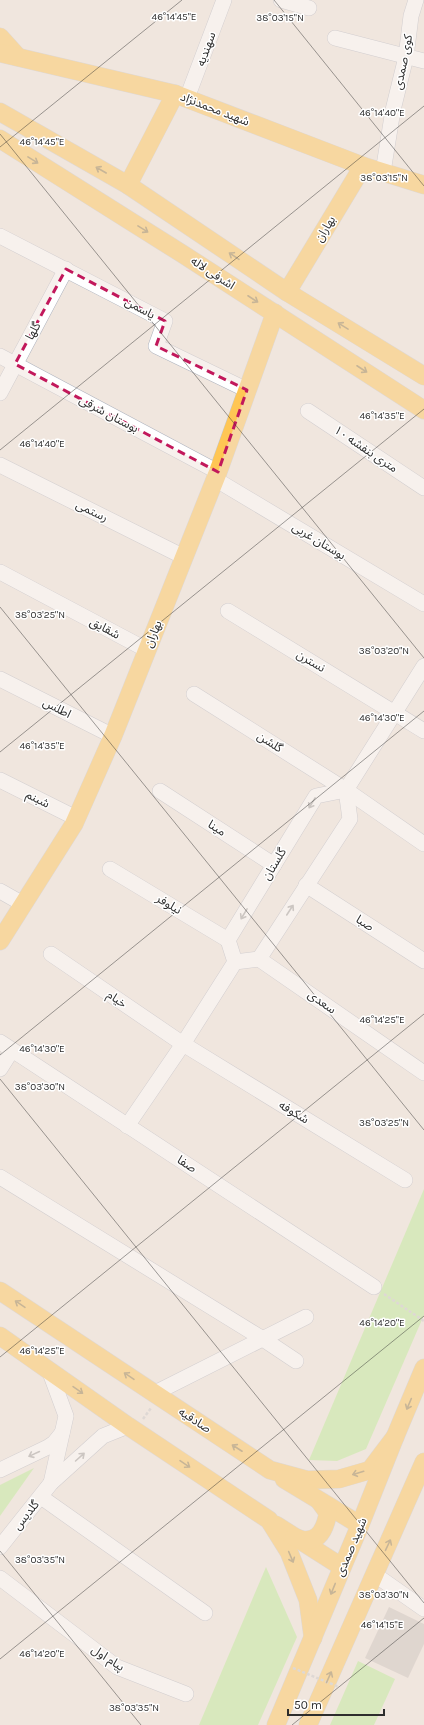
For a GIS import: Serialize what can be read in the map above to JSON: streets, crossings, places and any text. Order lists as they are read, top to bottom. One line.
{"streets":{"main road":["شهید محمدنژاد","بهاران","اشرفی لاله","صادقیه","شهید صمدی"],"street":["سهندیه","کوی صمدی","یاسمن","گلها","بوستان شرقی","۱۰ متری بنفشه","رستمی","بوستان غربی","شقایق","نسترن","اطلس","گلشن","شبنم","مینا","گلستان","نیلوفر","صبا","خیام","سعدی","شکوفه","صفا","گلدیس","پیام اول"]},"crossings":[["سهندیه","شهید محمدنژاد"],["کوی صمدی","شهید محمدنژاد"],["شهید محمدنژاد","بهاران"],["بهاران","اشرفی لاله"],["بهاران","یاسمن"],["بهاران","بوستان شرقی"],["بهاران","رستمی"],["بهاران","بوستان غربی"],["بهاران","شقایق"],["بهاران","اطلس"],["بهاران","شبنم"],["یاسمن","گلها"],["گلها","بوستان شرقی"],["بوستان شرقی","بوستان غربی"],["گلشن","گلستان"],["مینا","گلستان"],["گلستان","نیلوفر"],["خیام","شکوفه"],["صادقیه","شهید صمدی"]],"scale_bar":"50 m","coordinates":["46°14'45\"E","38°03'15\"N","46°14'40\"E","46°14'35\"E","38°03'25\"N","38°03'20\"N","46°14'30\"E","46°14'25\"E","38°03'30\"N","46°14'20\"E","38°03'35\"N","46°14'15\"E"]}
